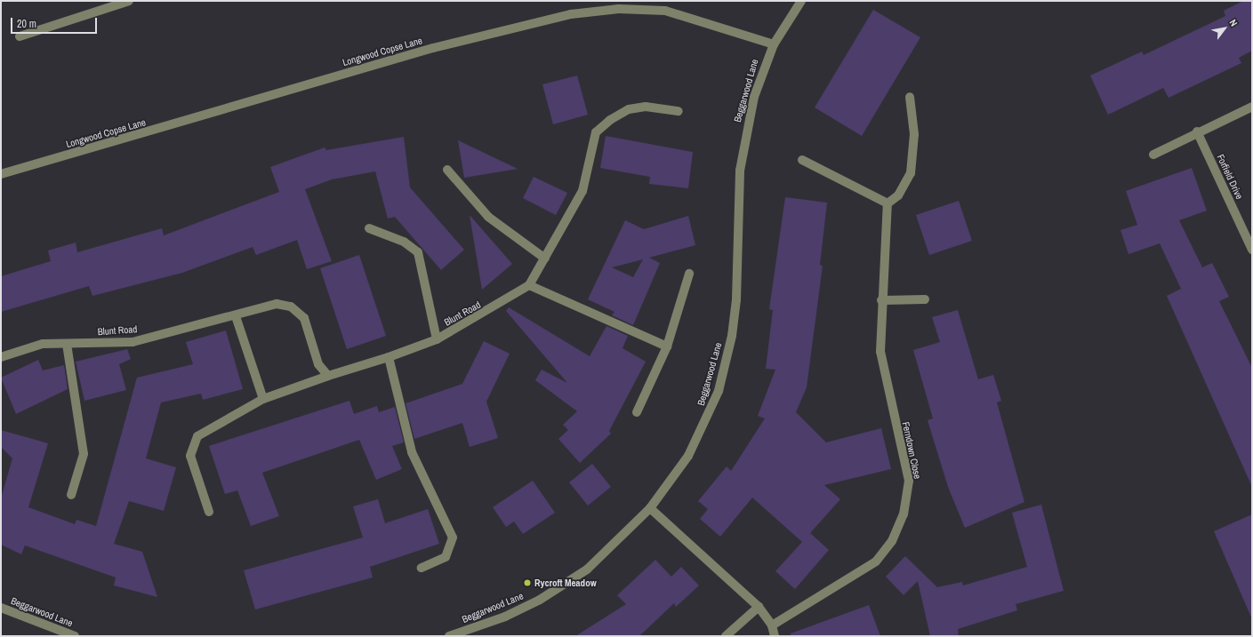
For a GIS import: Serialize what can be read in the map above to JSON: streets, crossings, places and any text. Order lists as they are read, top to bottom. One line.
{"streets":{"street":["Longwood Copse Lane","Beggarwood Lane","Forfield Drive","Blunt Road","Ferndown Close"]},"crossings":[["Longwood Copse Lane","Beggarwood Lane"]],"places":["Rycroft Meadow"],"scale_bar":"20 m","north":"top right"}
